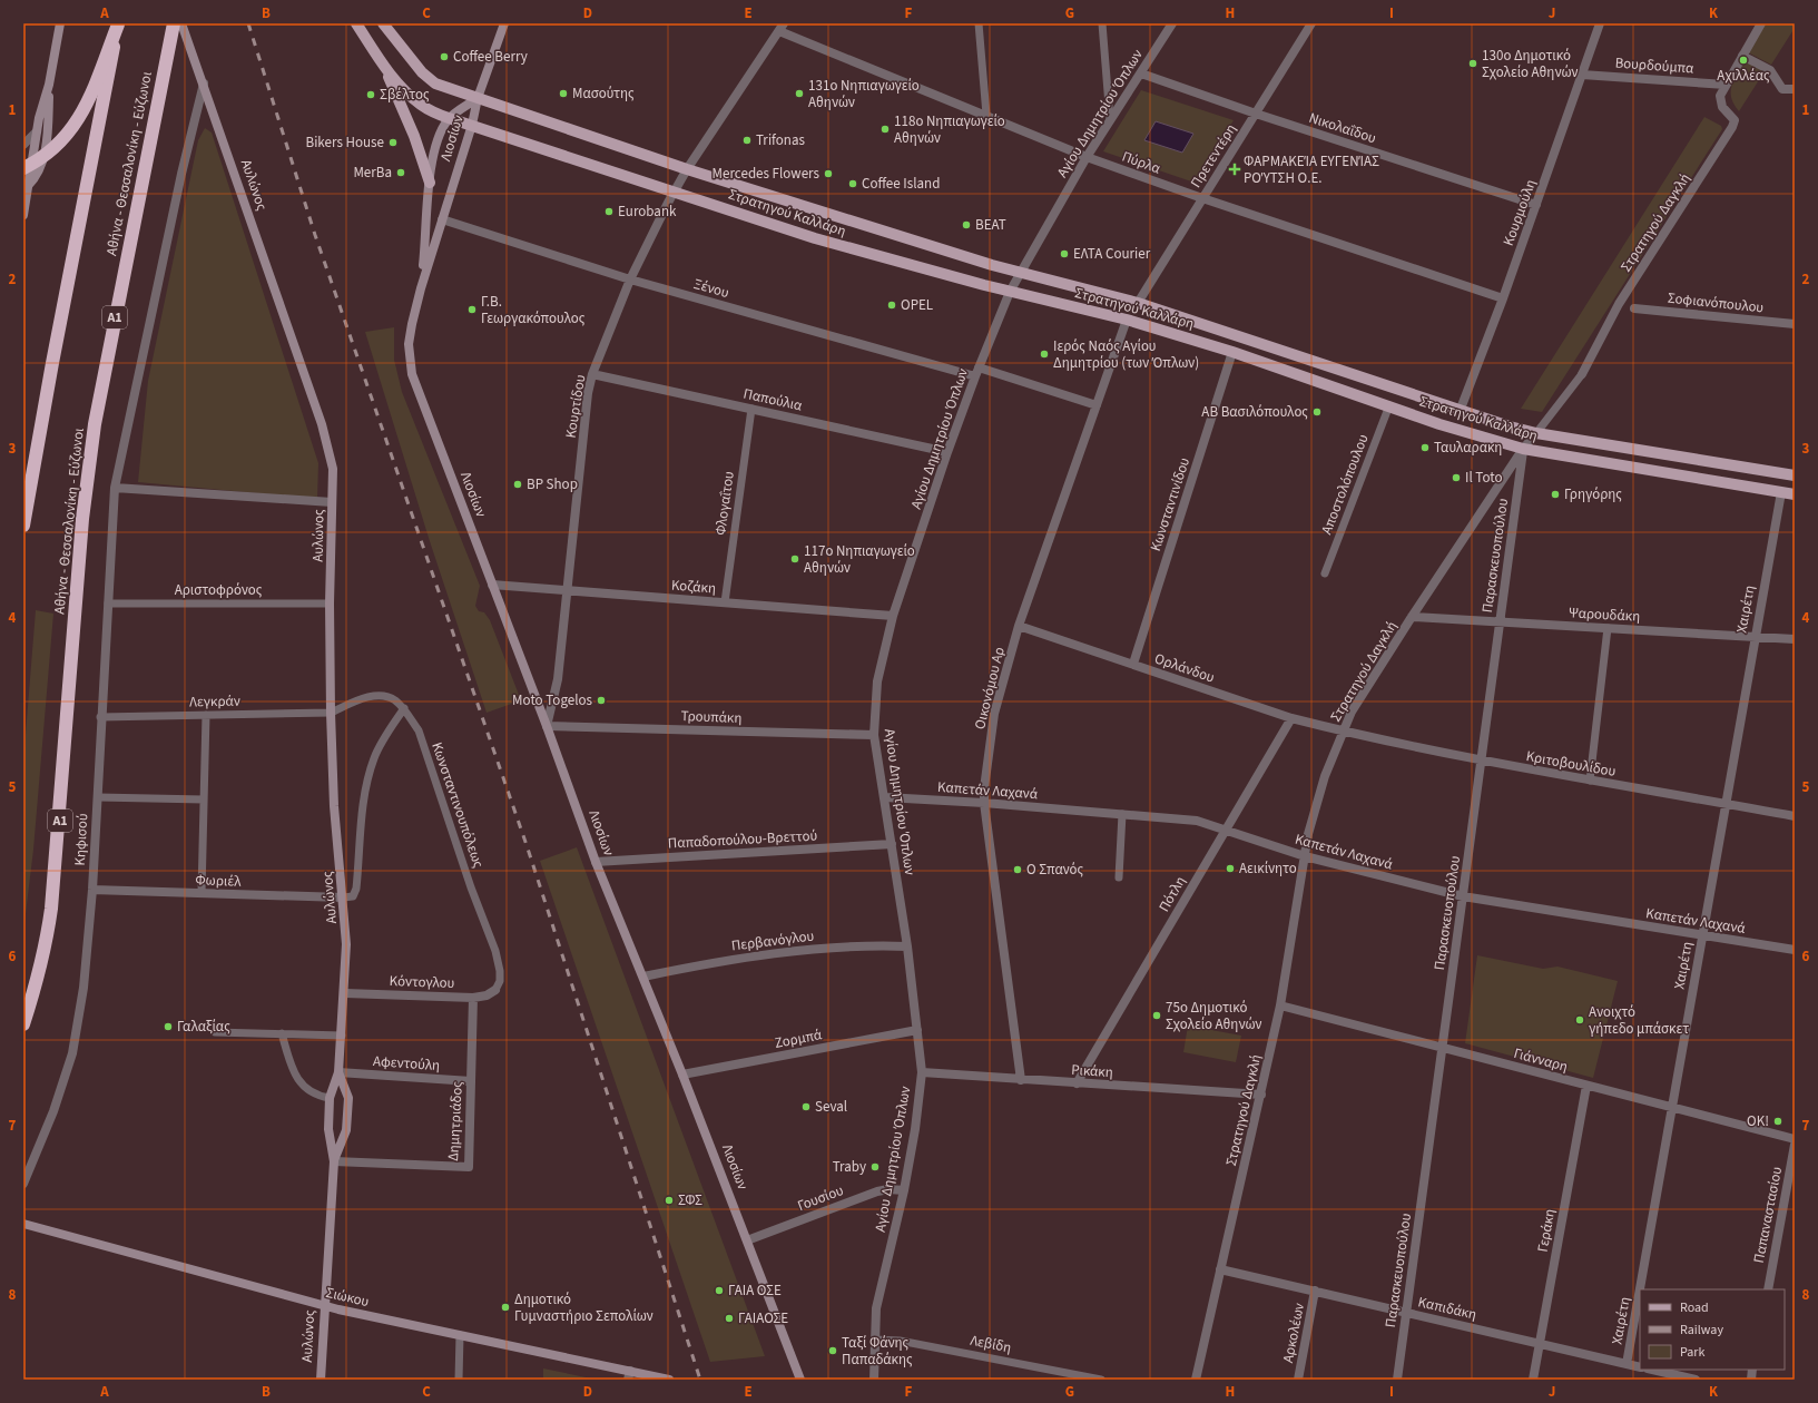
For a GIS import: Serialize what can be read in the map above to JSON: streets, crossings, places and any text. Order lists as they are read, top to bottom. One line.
{"streets":{"highway":["Αθήνα - Θεσσαλονίκη - Εύζωνοι","Α1"],"main road":["Λιοσίων","Αυλώνος","Στρατηγού Καλλάρη","Σιώκου"],"street":["Βουρδούμπα","Αγίου Δημητρίου Όπλων","Νικολαΐδου","Πρετεντέρη","Πύρλα","Κουρμούλη","Στρατηγού Δαγκλή","Ξένου","Σοφιανόπουλου","Παπούλια","Κουρτίδου","Κωνσταντινίδου","Παρασκευοπούλου","Κοζάκη","Χαιρέτη","Ψαρουδάκη","Ορλάνδου","Οικονόμου Αρ","Τρουπάκη","Κριτοβουλίδου","Καπετάν Λαχανά","Κηφισού","Παπαδοπούλου-Βρεττού","Φωριέλ","Πότλη","Περβανόγλου","Κόντογλου","Ζορμπά","Γιάνναρη","Αφεντούλη","Ρικάκη","Δημητριάδος","Γουσίου","Παπαναστασίου","Γεράκη","Καπιδάκη","Αρκολέων"],"lane":["Αποστολόπουλου","Φλογαΐτου","Αριστοφρόνος","Λεγκράν","Κωνσταντινουπόλεως","Λεβίδη"]},"crossings":[["Βουρδούμπα","Κουρμούλη"],["Βουρδούμπα","Στρατηγού Δαγκλή"],["Αγίου Δημητρίου Όπλων","Νικολαΐδου"],["Αγίου Δημητρίου Όπλων","Πύρλα"],["Αγίου Δημητρίου Όπλων","Στρατηγού Καλλάρη"],["Αγίου Δημητρίου Όπλων","Ξένου"],["Αγίου Δημητρίου Όπλων","Παπούλια"],["Αγίου Δημητρίου Όπλων","Κοζάκη"],["Αγίου Δημητρίου Όπλων","Τρουπάκη"],["Αγίου Δημητρίου Όπλων","Καπετάν Λαχανά"],["Αγίου Δημητρίου Όπλων","Παπαδοπούλου-Βρεττού"],["Αγίου Δημητρίου Όπλων","Περβανόγλου"],["Αγίου Δημητρίου Όπλων","Ζορμπά"],["Αγίου Δημητρίου Όπλων","Ρικάκη"],["Αγίου Δημητρίου Όπλων","Γουσίου"],["Αγίου Δημητρίου Όπλων","Λεβίδη"],["Νικολαΐδου","Πρετεντέρη"],["Νικολαΐδου","Κουρμούλη"],["Λιοσίων","Στρατηγού Καλλάρη"],["Λιοσίων","Ξένου"],["Λιοσίων","Κουρτίδου"],["Λιοσίων","Κοζάκη"],["Λιοσίων","Τρουπάκη"],["Λιοσίων","Παπαδοπούλου-Βρεττού"],["Λιοσίων","Περβανόγλου"],["Λιοσίων","Ζορμπά"],["Λιοσίων","Γουσίου"],["Πρετεντέρη","Πύρλα"],["Πρετεντέρη","Στρατηγού Καλλάρη"],["Πύρλα","Κουρμούλη"],["Πύρλα","Κουρτίδου"],["Αυλώνος","Αριστοφρόνος"],["Αυλώνος","Λεγκράν"],["Αυλώνος","Κωνσταντινουπόλεως"],["Αυλώνος","Κηφισού"],["Αυλώνος","Φωριέλ"],["Αυλώνος","Κόντογλου"],["Αυλώνος","Αφεντούλη"],["Αυλώνος","Δημητριάδος"],["Αυλώνος","Σιώκου"],["Στρατηγού Καλλάρη","Κουρμούλη"],["Στρατηγού Καλλάρη","Στρατηγού Δαγκλή"],["Στρατηγού Καλλάρη","Κουρτίδου"],["Στρατηγού Καλλάρη","Αποστολόπουλου"],["Στρατηγού Καλλάρη","Κωνσταντινίδου"],["Στρατηγού Καλλάρη","Παρασκευοπούλου"],["Στρατηγού Καλλάρη","Χαιρέτη"],["Στρατηγού Καλλάρη","Οικονόμου Αρ"],["Στρατηγού Δαγκλή","Παρασκευοπούλου"],["Στρατηγού Δαγκλή","Ψαρουδάκη"],["Στρατηγού Δαγκλή","Ορλάνδου"],["Στρατηγού Δαγκλή","Κριτοβουλίδου"],["Στρατηγού Δαγκλή","Καπετάν Λαχανά"],["Στρατηγού Δαγκλή","Γιάνναρη"],["Στρατηγού Δαγκλή","Ρικάκη"],["Στρατηγού Δαγκλή","Καπιδάκη"],["Ξένου","Κουρτίδου"],["Ξένου","Οικονόμου Αρ"],["Παπούλια","Κουρτίδου"],["Παπούλια","Φλογαΐτου"],["Κουρτίδου","Κοζάκη"],["Κουρτίδου","Τρουπάκη"],["Φλογαΐτου","Κοζάκη"],["Κωνσταντινίδου","Ορλάνδου"],["Παρασκευοπούλου","Ψαρουδάκη"],["Παρασκευοπούλου","Κριτοβουλίδου"],["Παρασκευοπούλου","Καπετάν Λαχανά"],["Παρασκευοπούλου","Γιάνναρη"],["Παρασκευοπούλου","Καπιδάκη"],["Αριστοφρόνος","Κηφισού"],["Χαιρέτη","Ψαρουδάκη"],["Χαιρέτη","Κριτοβουλίδου"],["Χαιρέτη","Καπετάν Λαχανά"],["Χαιρέτη","Γιάνναρη"],["Χαιρέτη","Καπιδάκη"],["Ορλάνδου","Οικονόμου Αρ"],["Ορλάνδου","Κριτοβουλίδου"],["Ορλάνδου","Πότλη"],["Οικονόμου Αρ","Καπετάν Λαχανά"],["Οικονόμου Αρ","Ρικάκη"],["Λεγκράν","Κωνσταντινουπόλεως"],["Λεγκράν","Κηφισού"],["Καπετάν Λαχανά","Πότλη"],["Κωνσταντινουπόλεως","Κόντογλου"],["Κηφισού","Φωριέλ"],["Πότλη","Ρικάκη"],["Κόντογλου","Δημητριάδος"],["Γιάνναρη","Γεράκη"],["Αφεντούλη","Δημητριάδος"],["Γεράκη","Καπιδάκη"],["Καπιδάκη","Αρκολέων"]],"places":{"other":["Coffee Berry","Αχιλλέας","130ο Δημοτικό Σχολείο Αθηνών","Μασούτης","131ο Νηπιαγωγείο Αθηνών","Σβέλτος","118ο Νηπιαγωγείο Αθηνών","Trifonas","Bikers House","MerBa","Mercedes Flowers","Coffee Island","Eurobank","ΒΕΑΤ","ΕΛΤΑ Courier","OPEL","Γ.Β. Γεωργακόπουλος","Ιερός Ναός Αγίου Δημητρίου (των Όπλων)","AB Βασιλόπουλος","Ταυλαρακη","Il Toto","BP Shop","Γρηγόρης","117ο Νηπιαγωγείο Αθηνών","Moto Togelos","Αεικίνητο","Ο Σπανός","75ο Δημοτικό Σχολείο Αθηνών","Ανοιχτό γήπεδο μπάσκετ","Γαλαξίας","Seval","OK!","Traby","ΣΦΣ","ΓΑΙΑ ΟΣΕ","Δημοτικό Γυμναστήριο Σεπολίων","ΓΑΙΑΟΣΕ","Ταξί Φάνης Παπαδάκης"],"health":["ΦΑΡΜΑΚΕΊΑ ΕΥΓΕΝΊΑΣ ΡΟΎΤΣΗ Ο.Ε."]},"legend":["Road","Railway","Park"],"grid":{"columns":["A","B","C","D","E","F","G","H","I","J","K"],"rows":["1","2","3","4","5","6","7","8"]}}
